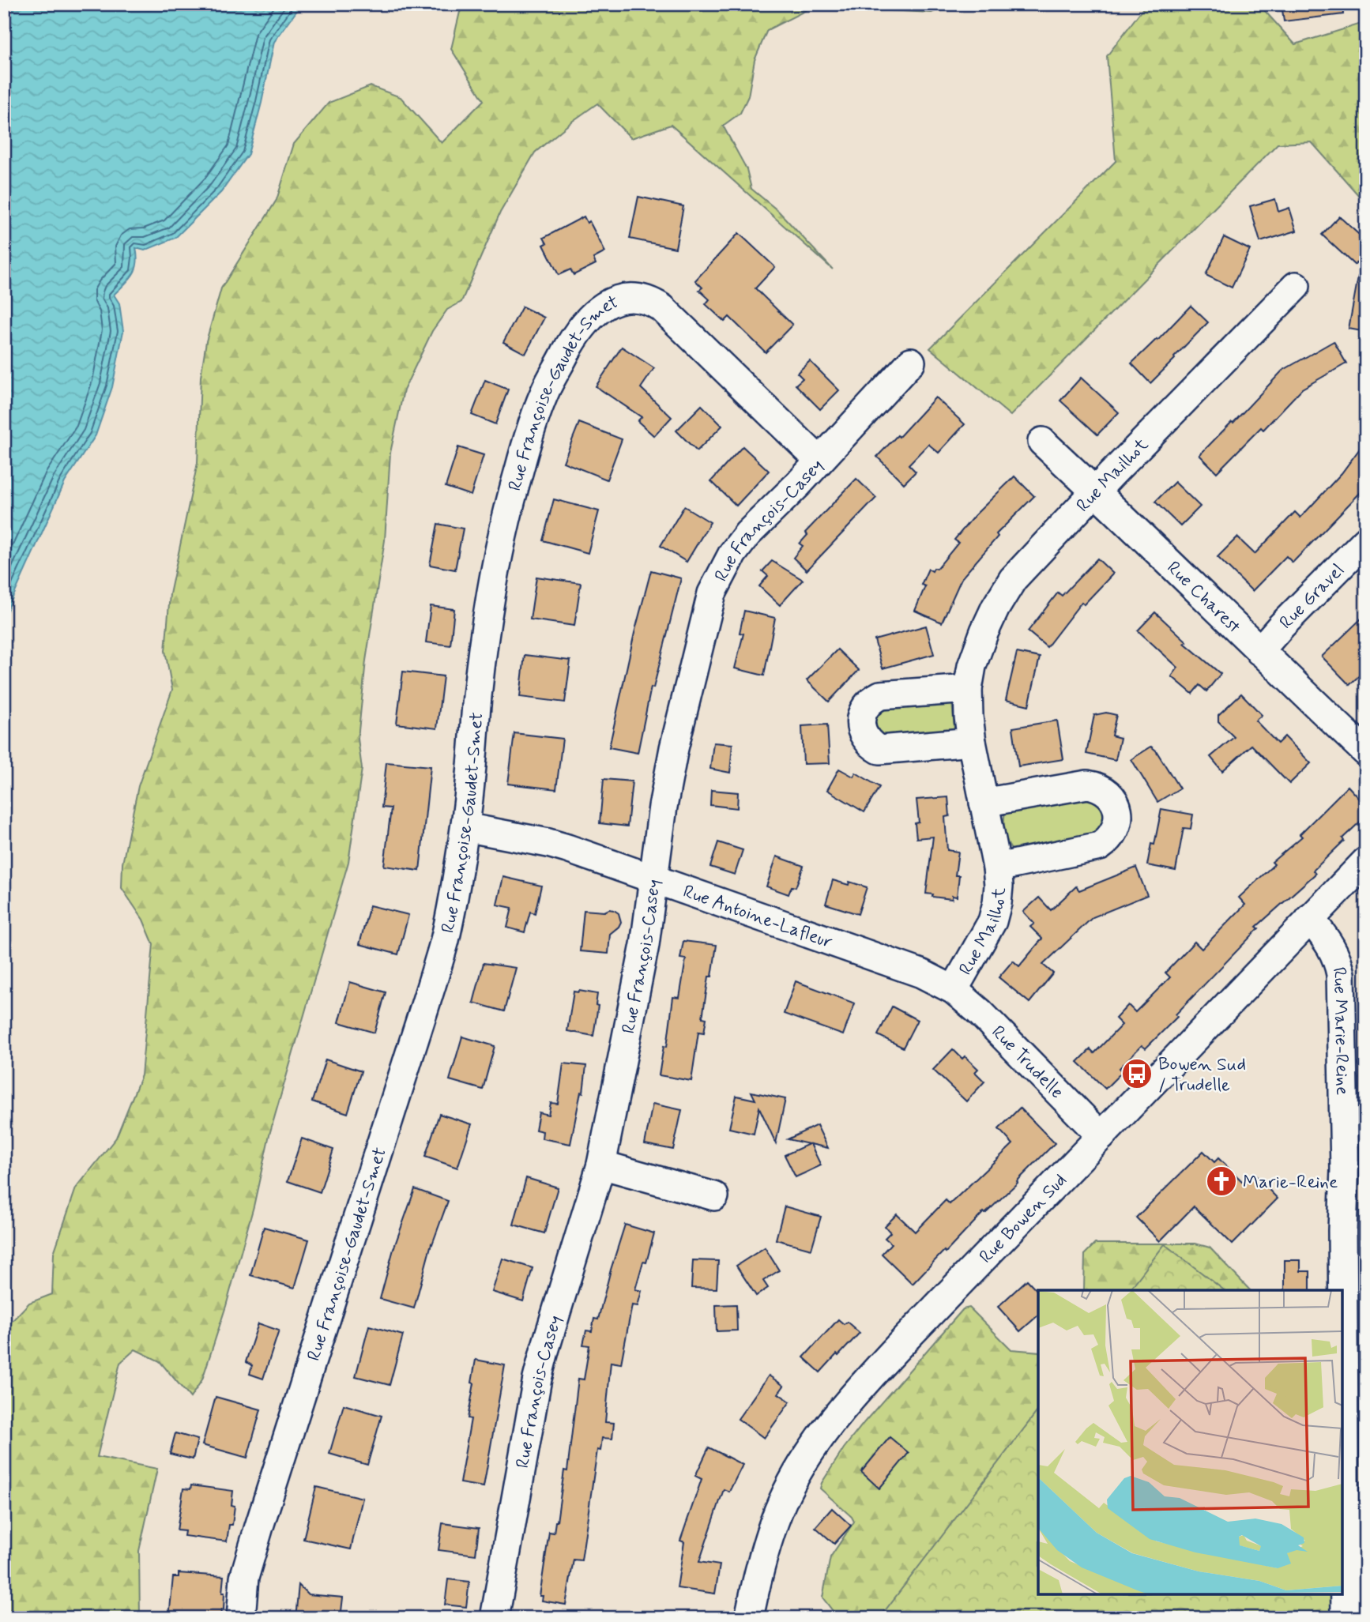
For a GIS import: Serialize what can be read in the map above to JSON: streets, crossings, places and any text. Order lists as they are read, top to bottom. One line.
{"streets":{"street":["Rue Françoise-Gaudet-Smet","Rue Mailhot","Rue François-Casey","Rue Gravel","Rue Charest","Rue Antoine-Lafleur","Rue Marie-Reine","Rue Trudelle","Rue Bowen Sud"]},"crossings":[["Rue Françoise-Gaudet-Smet","Rue François-Casey"],["Rue Françoise-Gaudet-Smet","Rue Antoine-Lafleur"],["Rue Mailhot","Rue Charest"],["Rue Mailhot","Rue Antoine-Lafleur"],["Rue Mailhot","Rue Trudelle"],["Rue François-Casey","Rue Antoine-Lafleur"],["Rue Gravel","Rue Charest"],["Rue Antoine-Lafleur","Rue Trudelle"],["Rue Marie-Reine","Rue Bowen Sud"],["Rue Trudelle","Rue Bowen Sud"]],"places":{"bus stop":["Bowen Sud / Trudelle"],"church":["Marie-Reine"]}}
